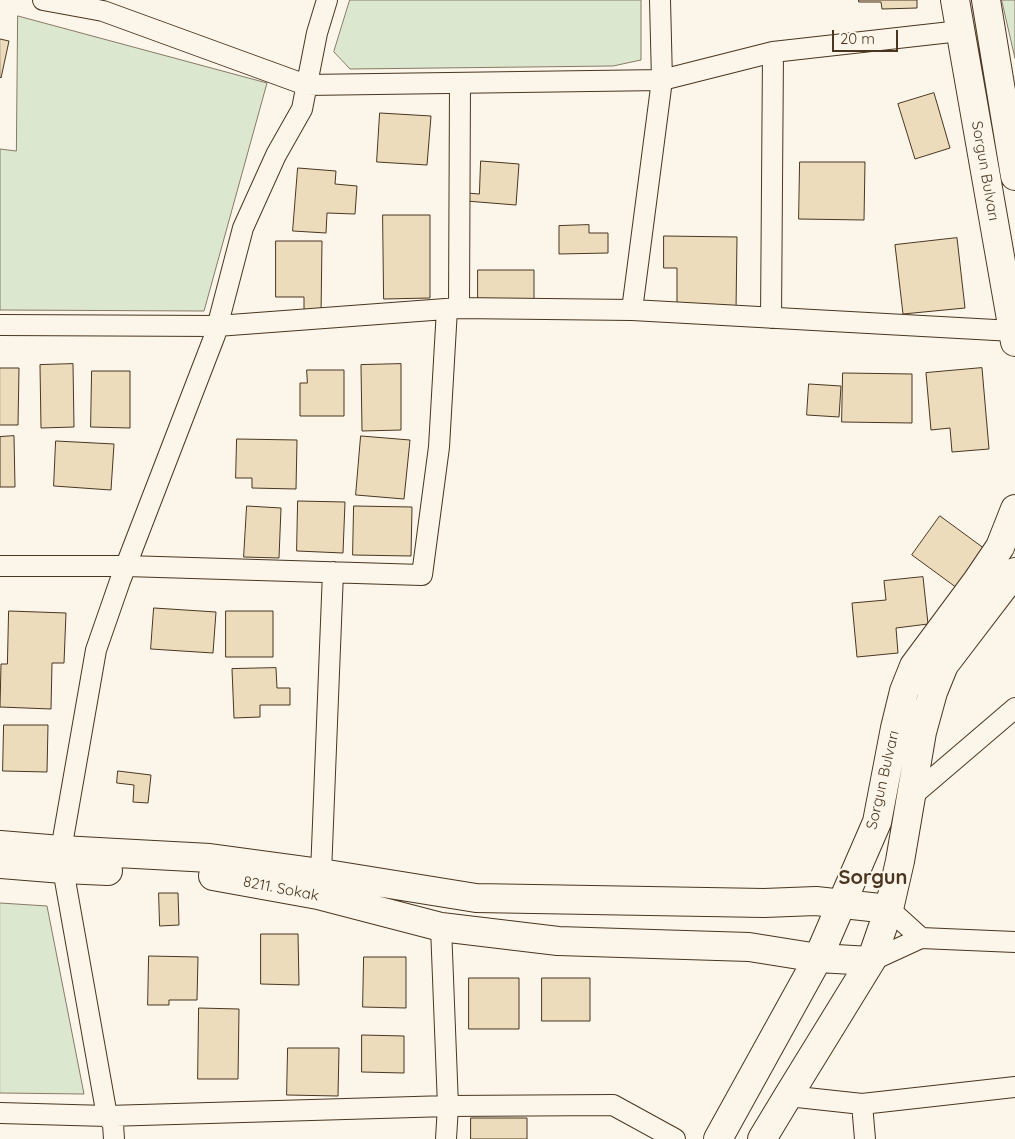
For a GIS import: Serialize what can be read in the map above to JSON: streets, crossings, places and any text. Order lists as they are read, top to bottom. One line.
{"streets":{"main road":["Sorgun Bulvarı","8211. Sokak"]},"crossings":[["Sorgun Bulvarı","8211. Sokak"]],"districts":["Sorgun"],"scale_bar":"20 m"}
